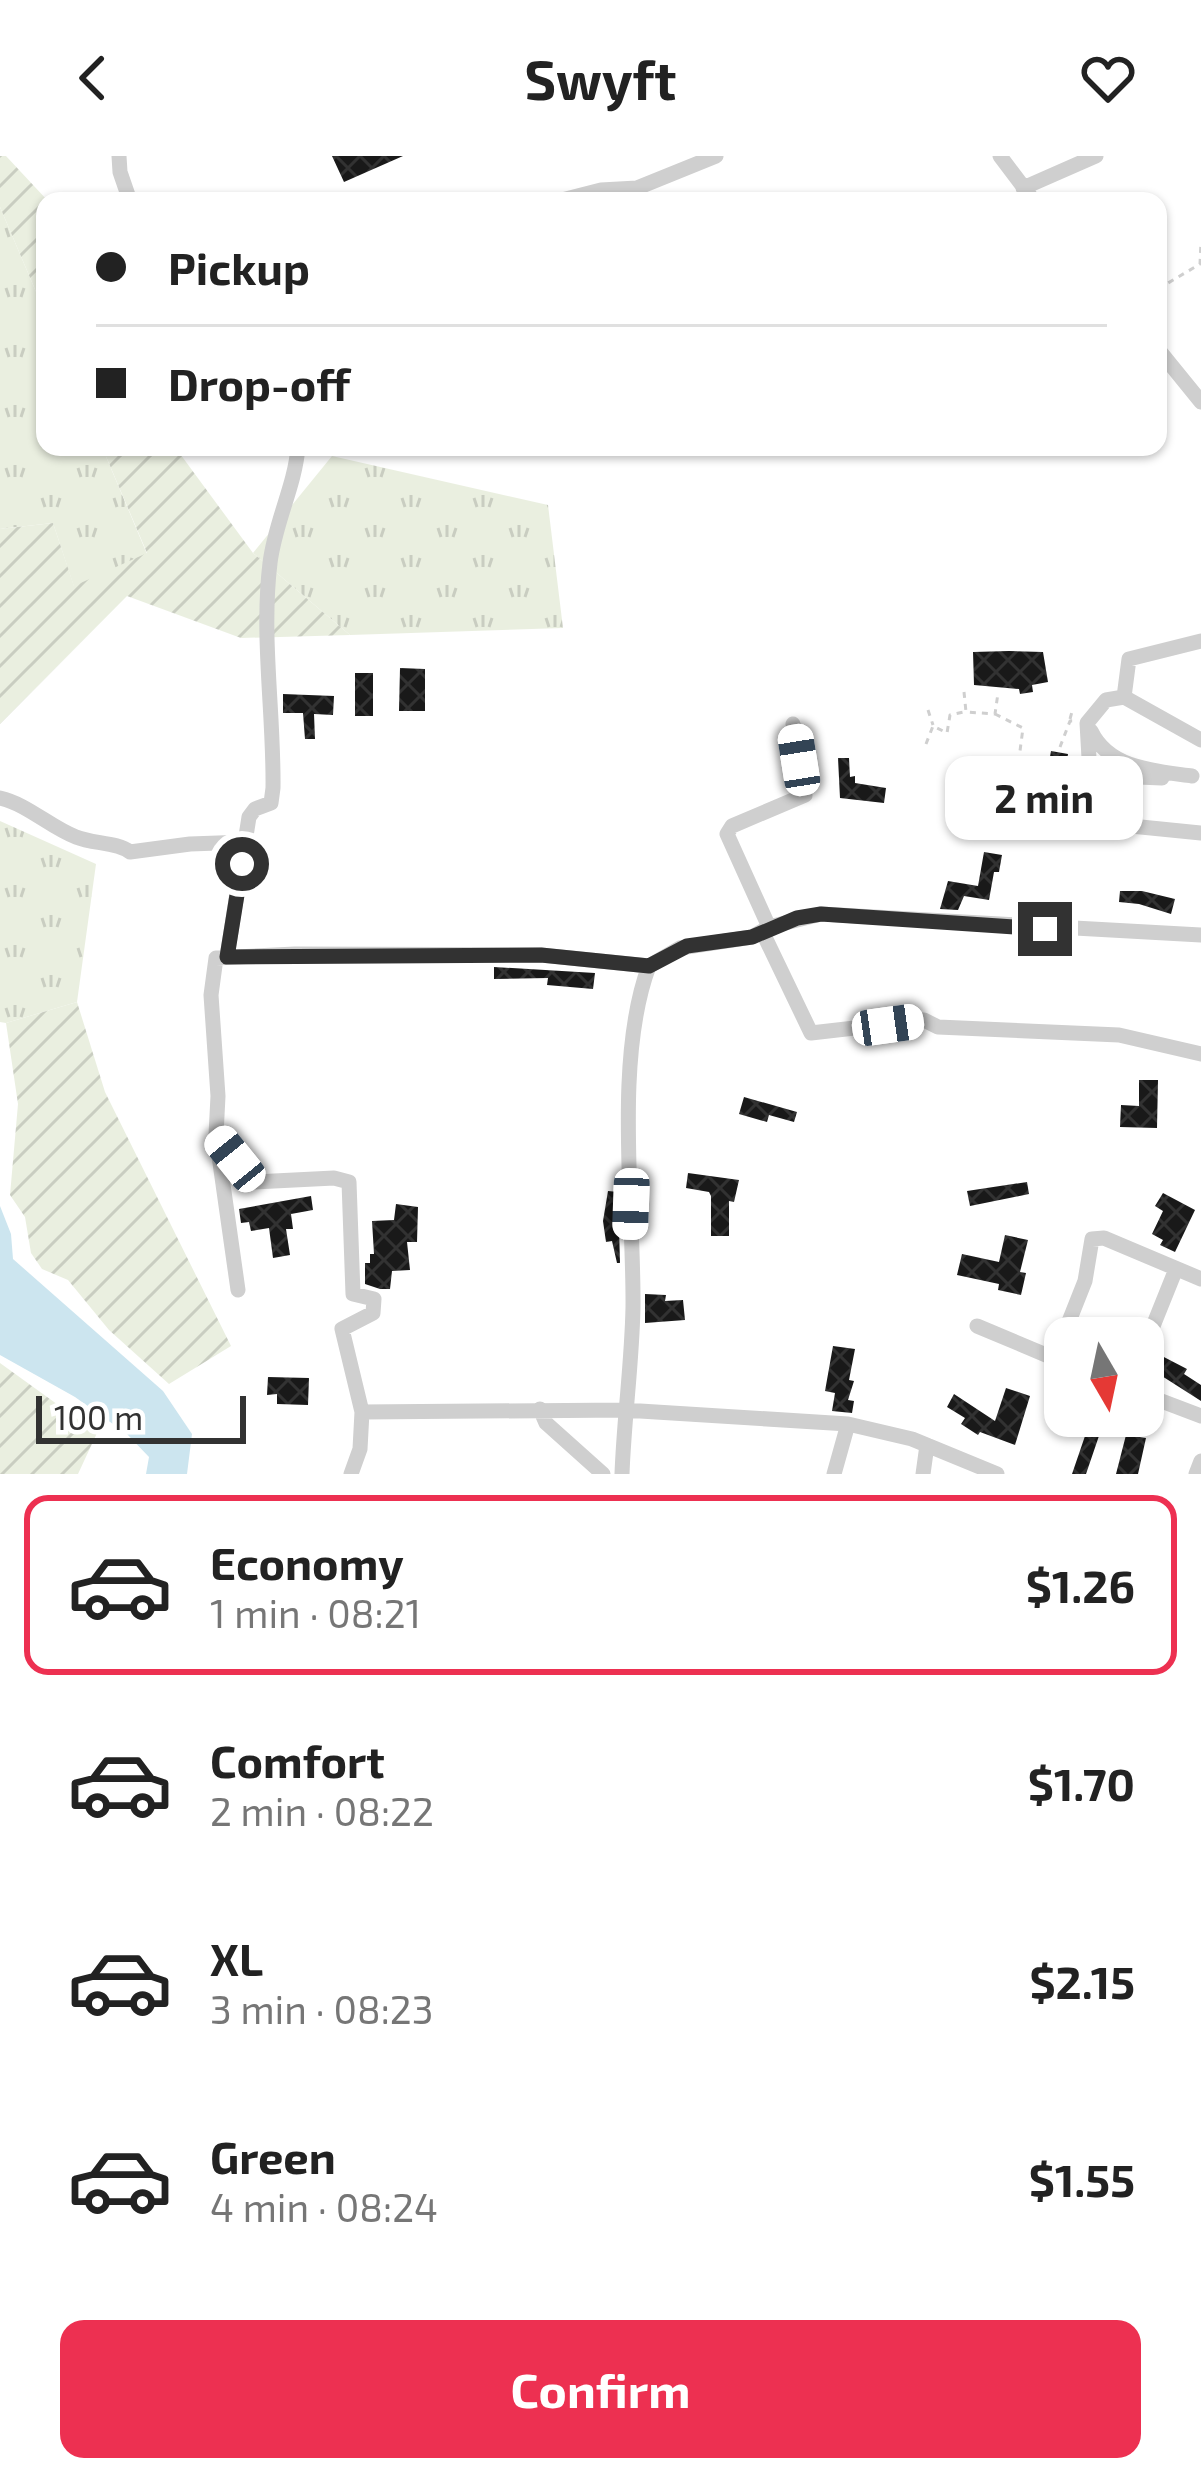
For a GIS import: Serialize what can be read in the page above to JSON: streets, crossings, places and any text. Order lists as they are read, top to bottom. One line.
{"scale_bar":"100 m","north":"bottom","page":{"header":"Swyft","banner":["Pickup","Drop-off"],"bubble":"2 min","scale":"100 m","list":[{"name":"Economy","note":"1 min · 08:21","value":"$1.26"},{"name":"Comfort","note":"2 min · 08:22","value":"$1.70"},{"name":"XL","note":"3 min · 08:23","value":"$2.15"},{"name":"Green","note":"4 min · 08:24","value":"$1.55"}],"buttons":"Confirm"}}
